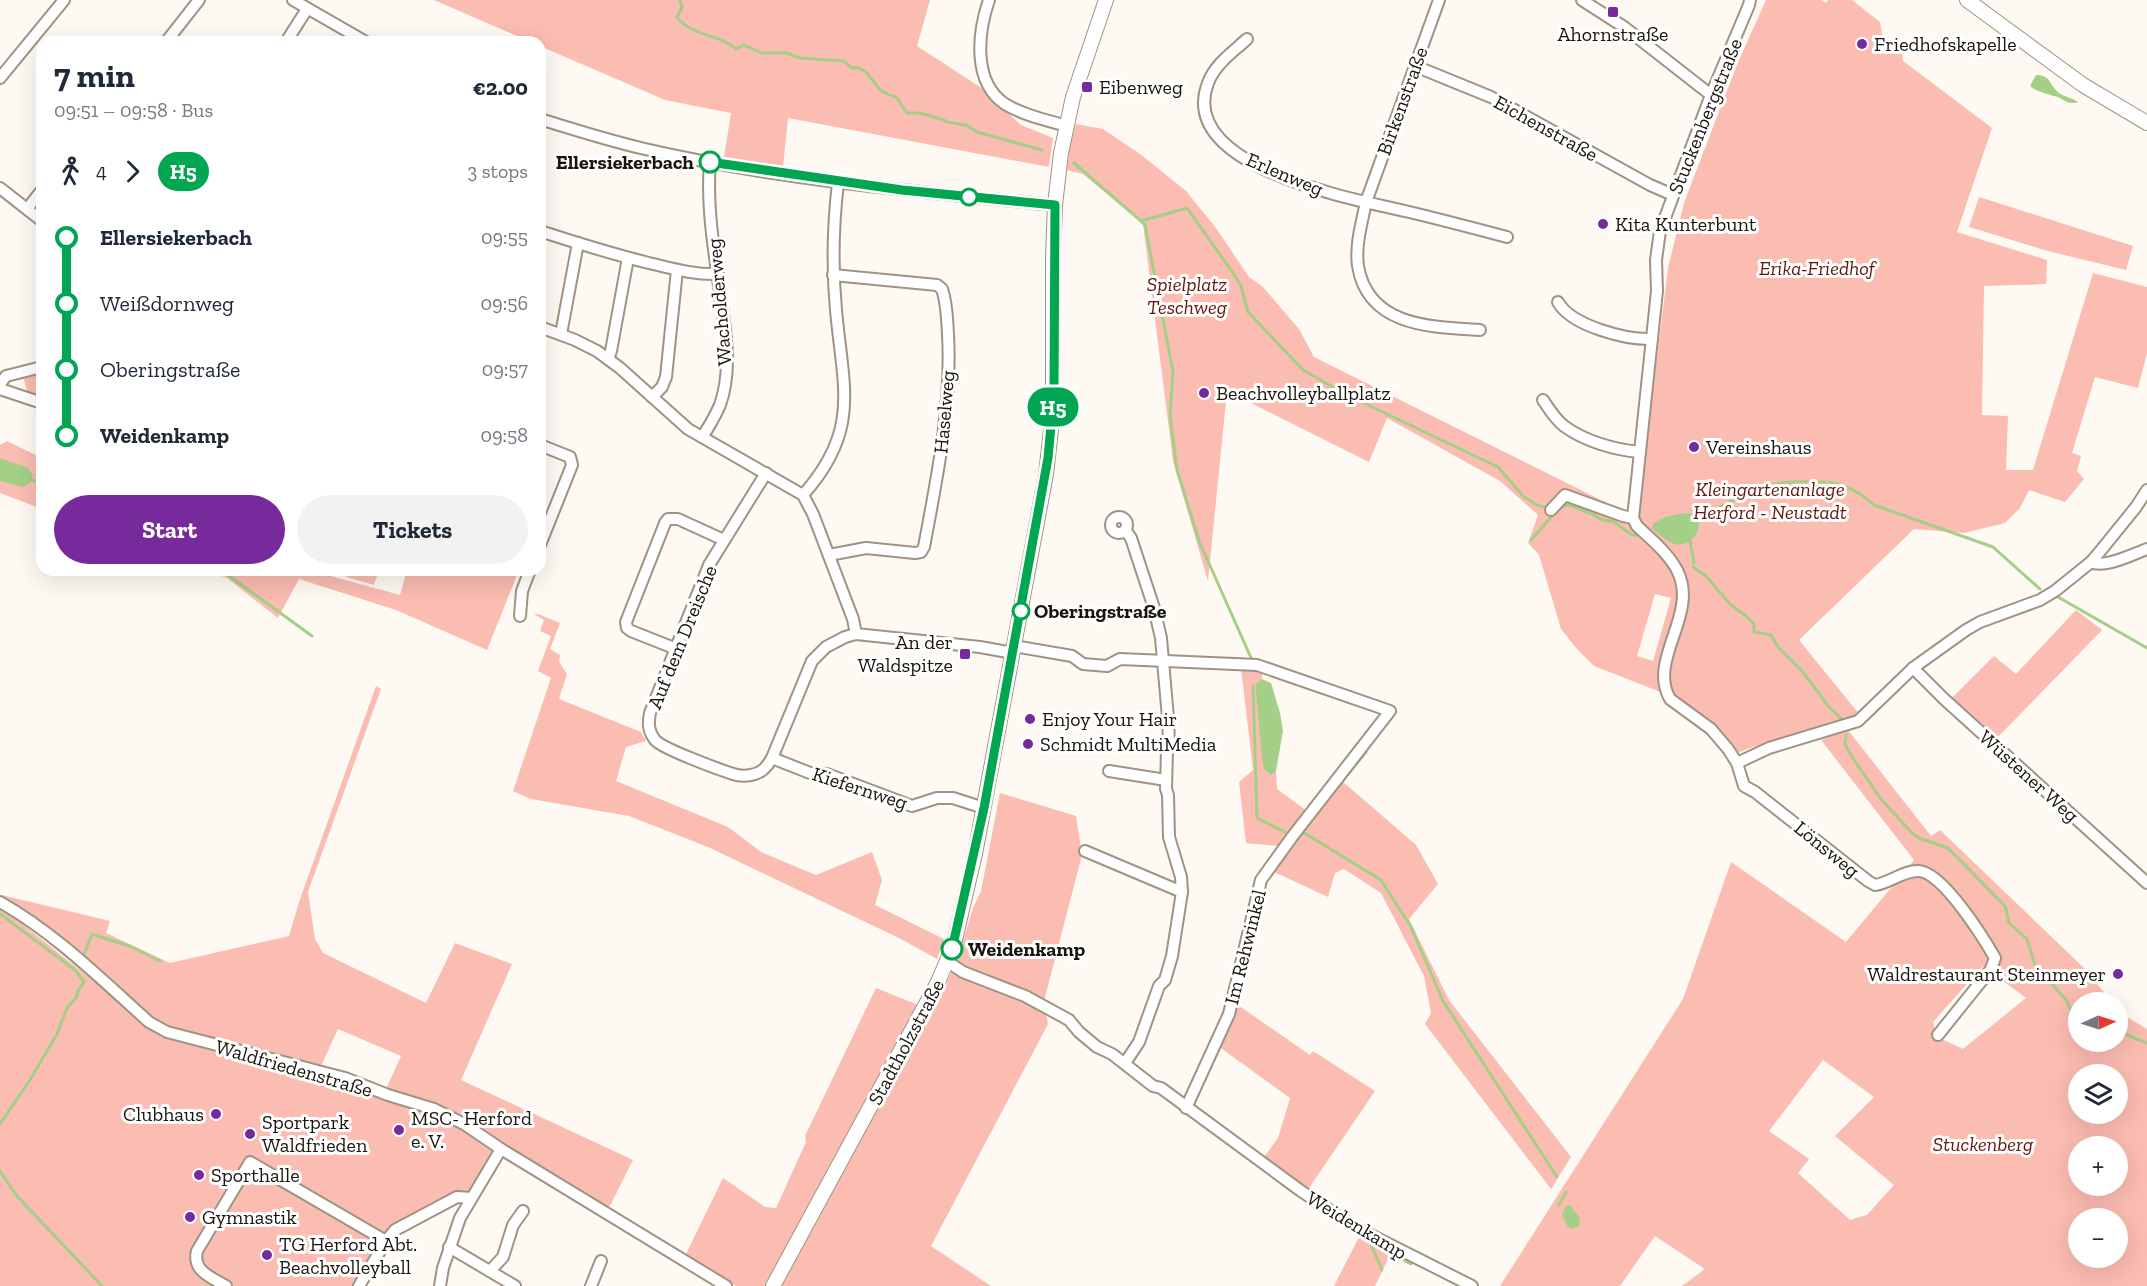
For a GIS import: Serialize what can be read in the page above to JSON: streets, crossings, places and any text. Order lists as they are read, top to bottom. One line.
{"streets":{"street":["Birkenstraße","Stuckenbergstraße","Eichenstraße","Erlenweg","Wacholderweg","Haselweg","Auf dem Dreische","Wüstener Weg","Kiefernweg","Lönsweg","Im Rehwinkel","Stadtholzstraße","Waldfriedenstraße","Weidenkamp"]},"crossings":[["Birkenstraße","Eichenstraße"],["Birkenstraße","Erlenweg"],["Stuckenbergstraße","Eichenstraße"],["Auf dem Dreische","Kiefernweg"],["Kiefernweg","Stadtholzstraße"],["Im Rehwinkel","Weidenkamp"],["Stadtholzstraße","Weidenkamp"]],"parks":["Erika-Friedhof","Spielplatz Teschweg","Kleingartenanlage Herford - Neustadt","Stuckenberg"],"places":{"transit":["Ahornstraße","Eibenweg","An der Waldspitze"],"other":["Friedhofskapelle","Ellersiekerbach","Kita Kunterbunt","Beachvolleyballplatz","Vereinshaus","Oberingstraße","Enjoy Your Hair","Schmidt MultiMedia","Weidenkamp","Waldrestaurant Steinmeyer","Clubhaus","MSC- Herford e. V.","Sportpark Waldfrieden","Sporthalle","Gymnastik","TG Herford Abt. Beachvolleyball"]},"lines":["bus line H5"],"north":"right","page":{"on_map":"H5","heading":["7 min","09:51 – 09:58 · Bus","€2.00"],"legs":["4","H5","3 stops"],"list":[{"name":"Ellersiekerbach","value":"09:55"},{"name":"Weißdornweg","value":"09:56"},{"name":"Oberingstraße","value":"09:57"},{"name":"Weidenkamp","value":"09:58"}],"buttons":["Start","Tickets"],"map_buttons":["+","−"]}}
